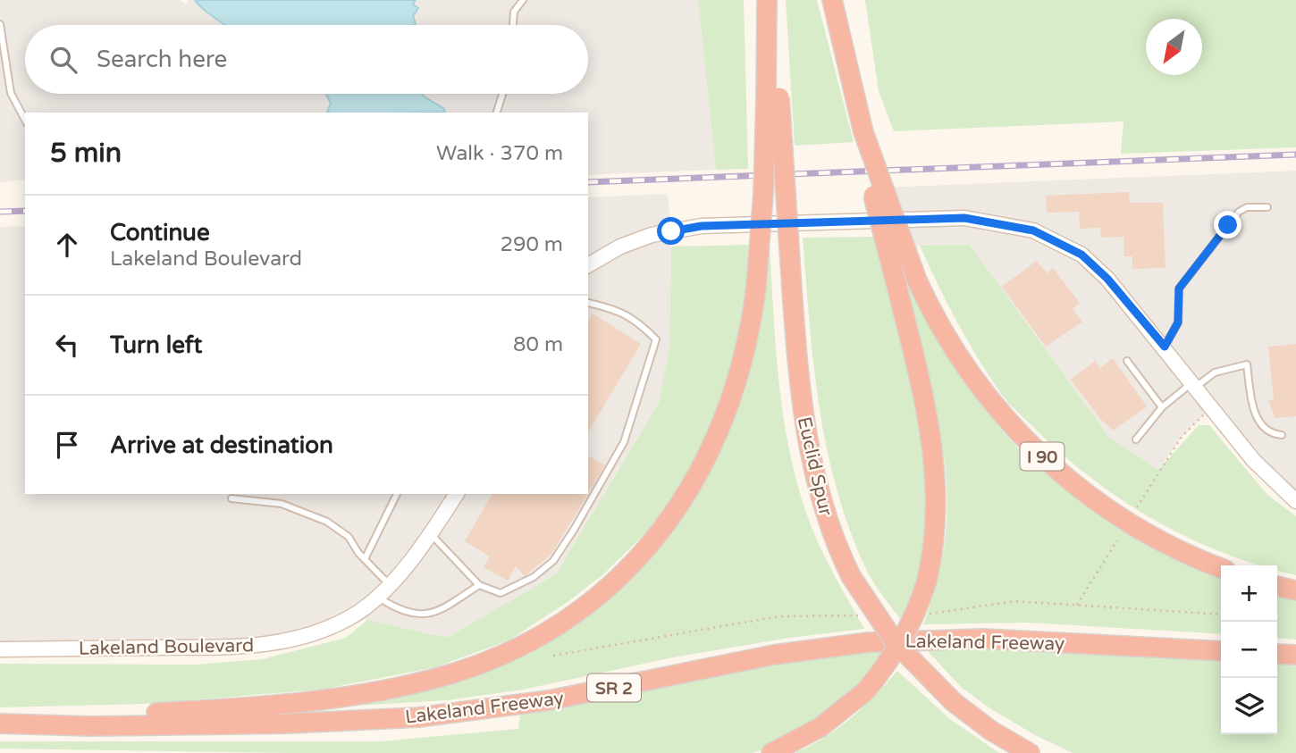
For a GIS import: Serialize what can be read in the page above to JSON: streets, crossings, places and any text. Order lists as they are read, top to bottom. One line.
{"streets":{"highway":["I 90","Euclid Spur","Lakeland Freeway","SR 2"],"street":["Lakeland Boulevard"]},"north":"bottom left","page":{"search":"Search here","heading":["5 min","Walk · 370 m"],"list":[["Continue","Lakeland Boulevard","290 m"],["Turn left","80 m"],"Arrive at destination"],"map_buttons":["+","−"]}}
